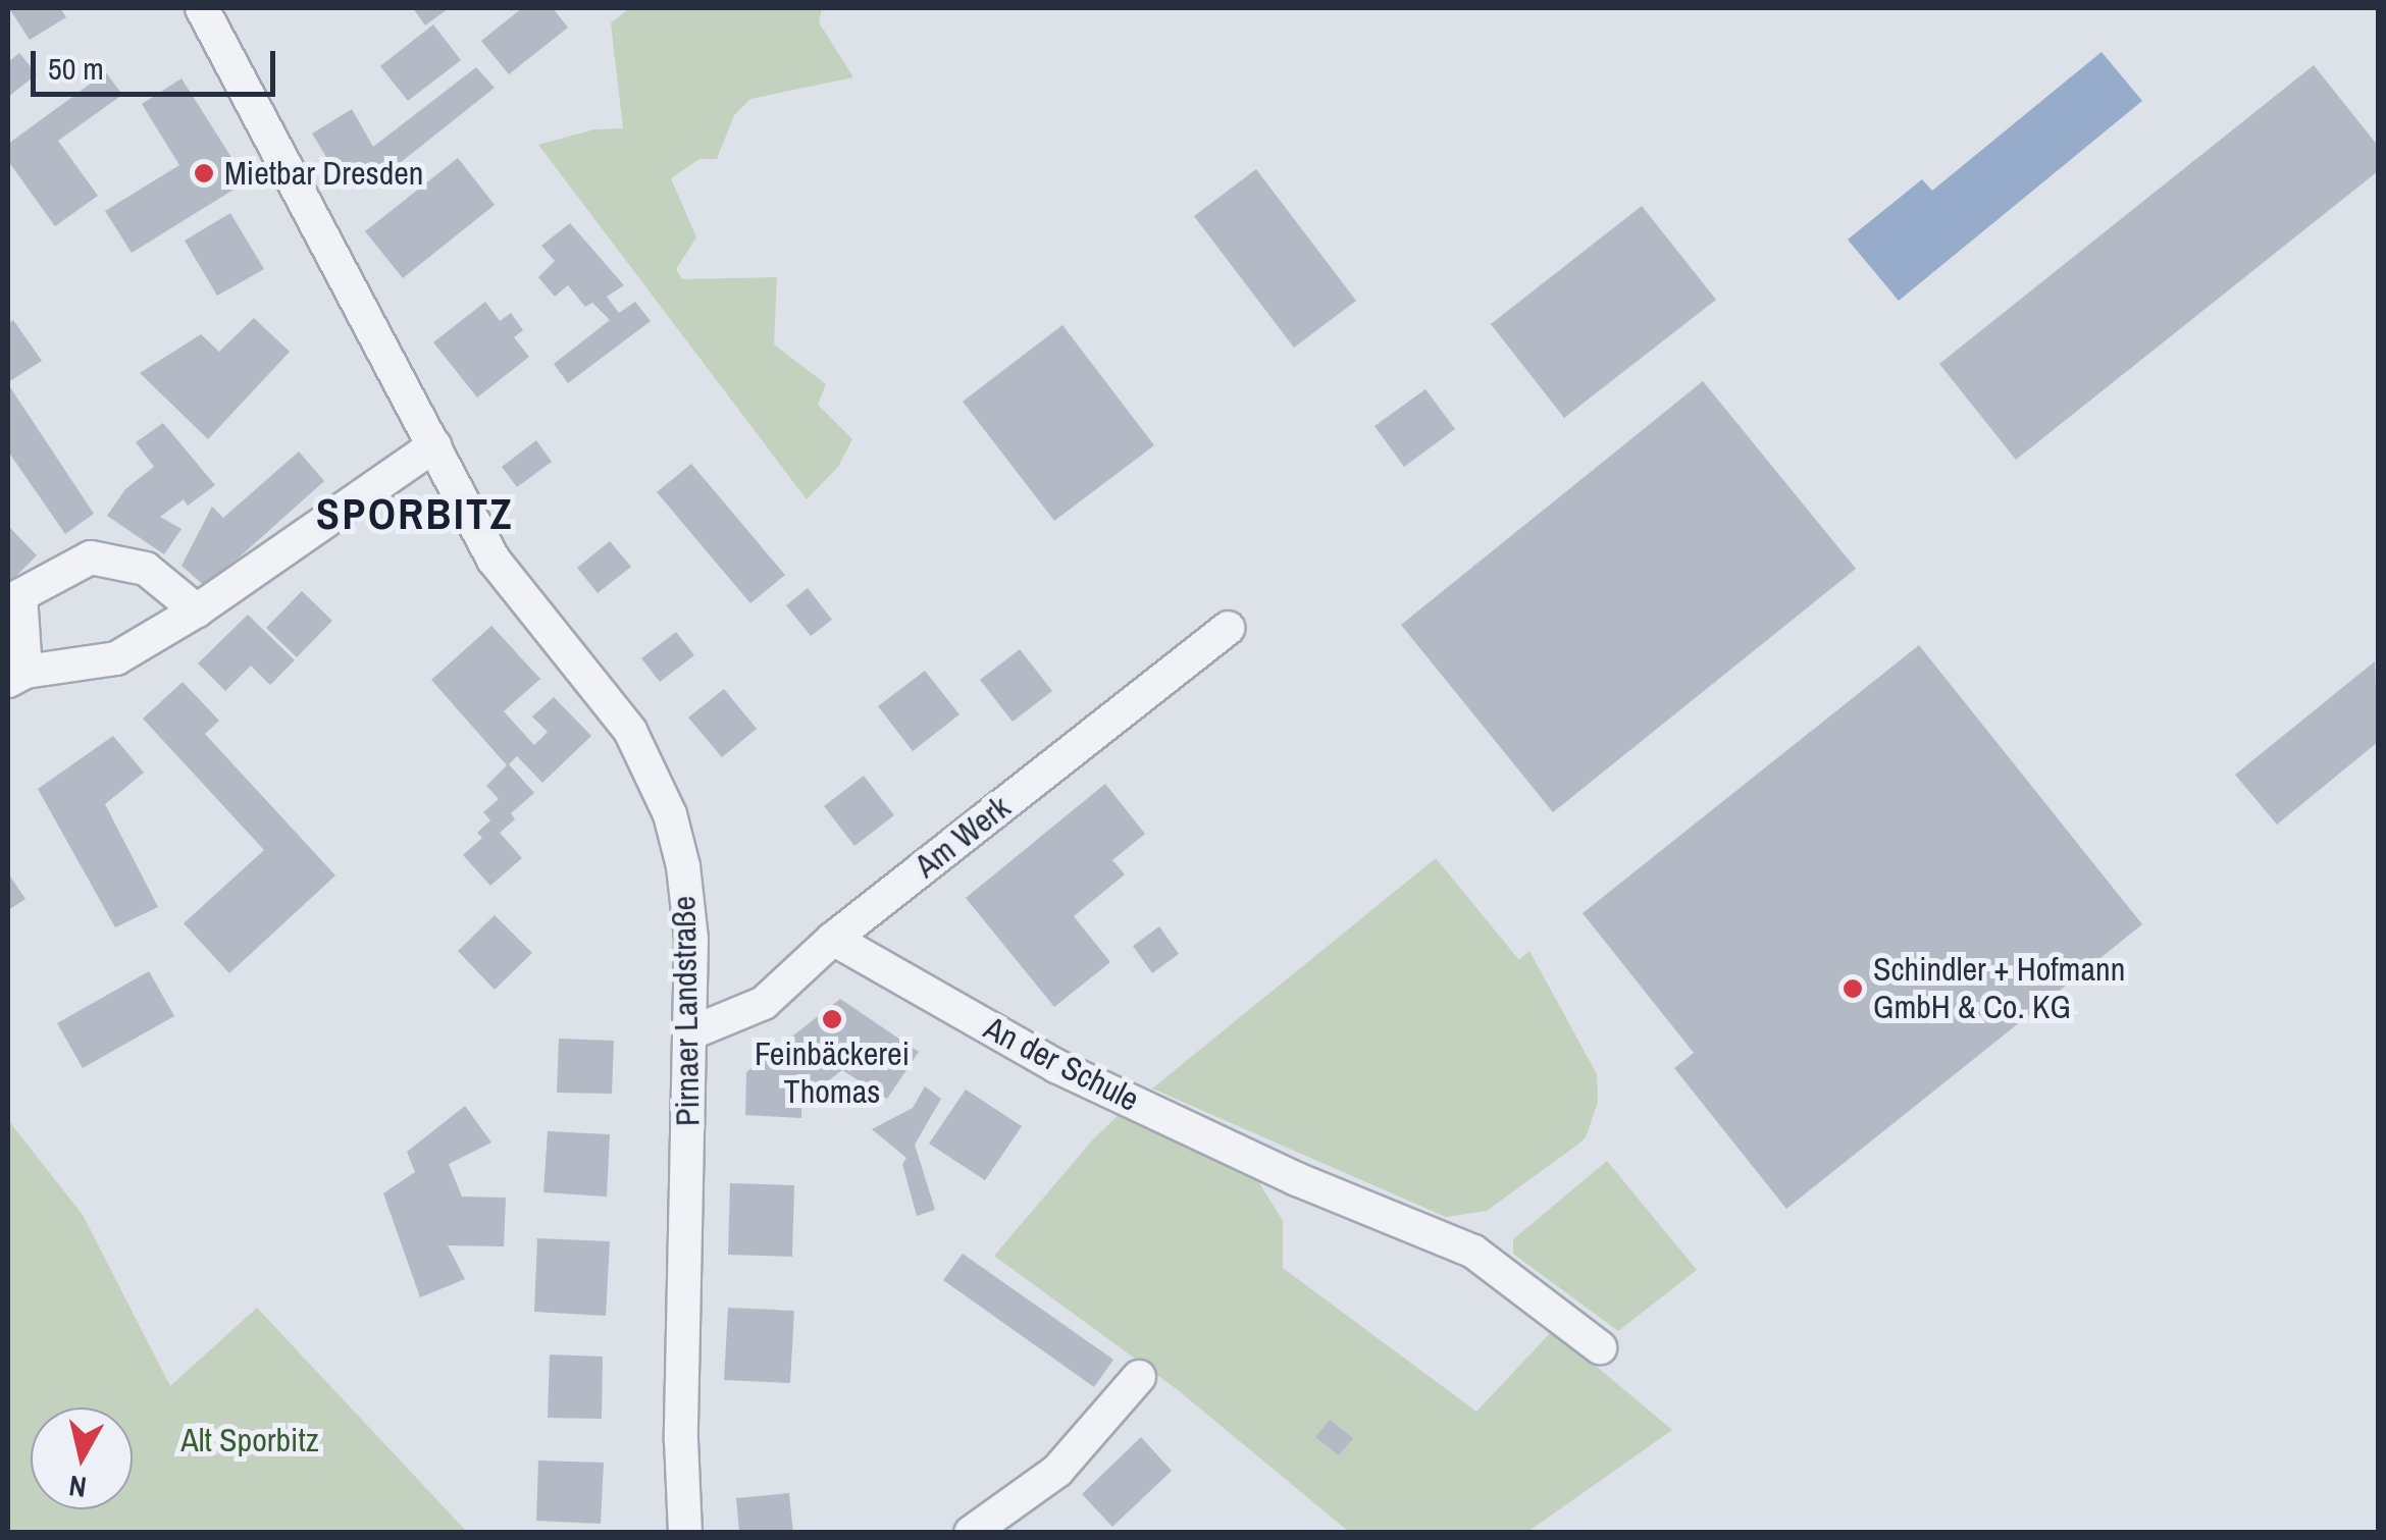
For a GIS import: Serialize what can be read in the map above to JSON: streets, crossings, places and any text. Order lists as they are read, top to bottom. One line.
{"streets":{"street":["Am Werk","Pirnaer Landstraße","An der Schule"]},"crossings":[["Am Werk","Pirnaer Landstraße"],["Am Werk","An der Schule"]],"districts":["SPORBITZ"],"parks":["Alt Sporbitz"],"places":["Mietbar Dresden","Schindler + Hofmann GmbH & Co. KG","Feinbäckerei Thomas"],"scale_bar":"50 m","north":"bottom"}
